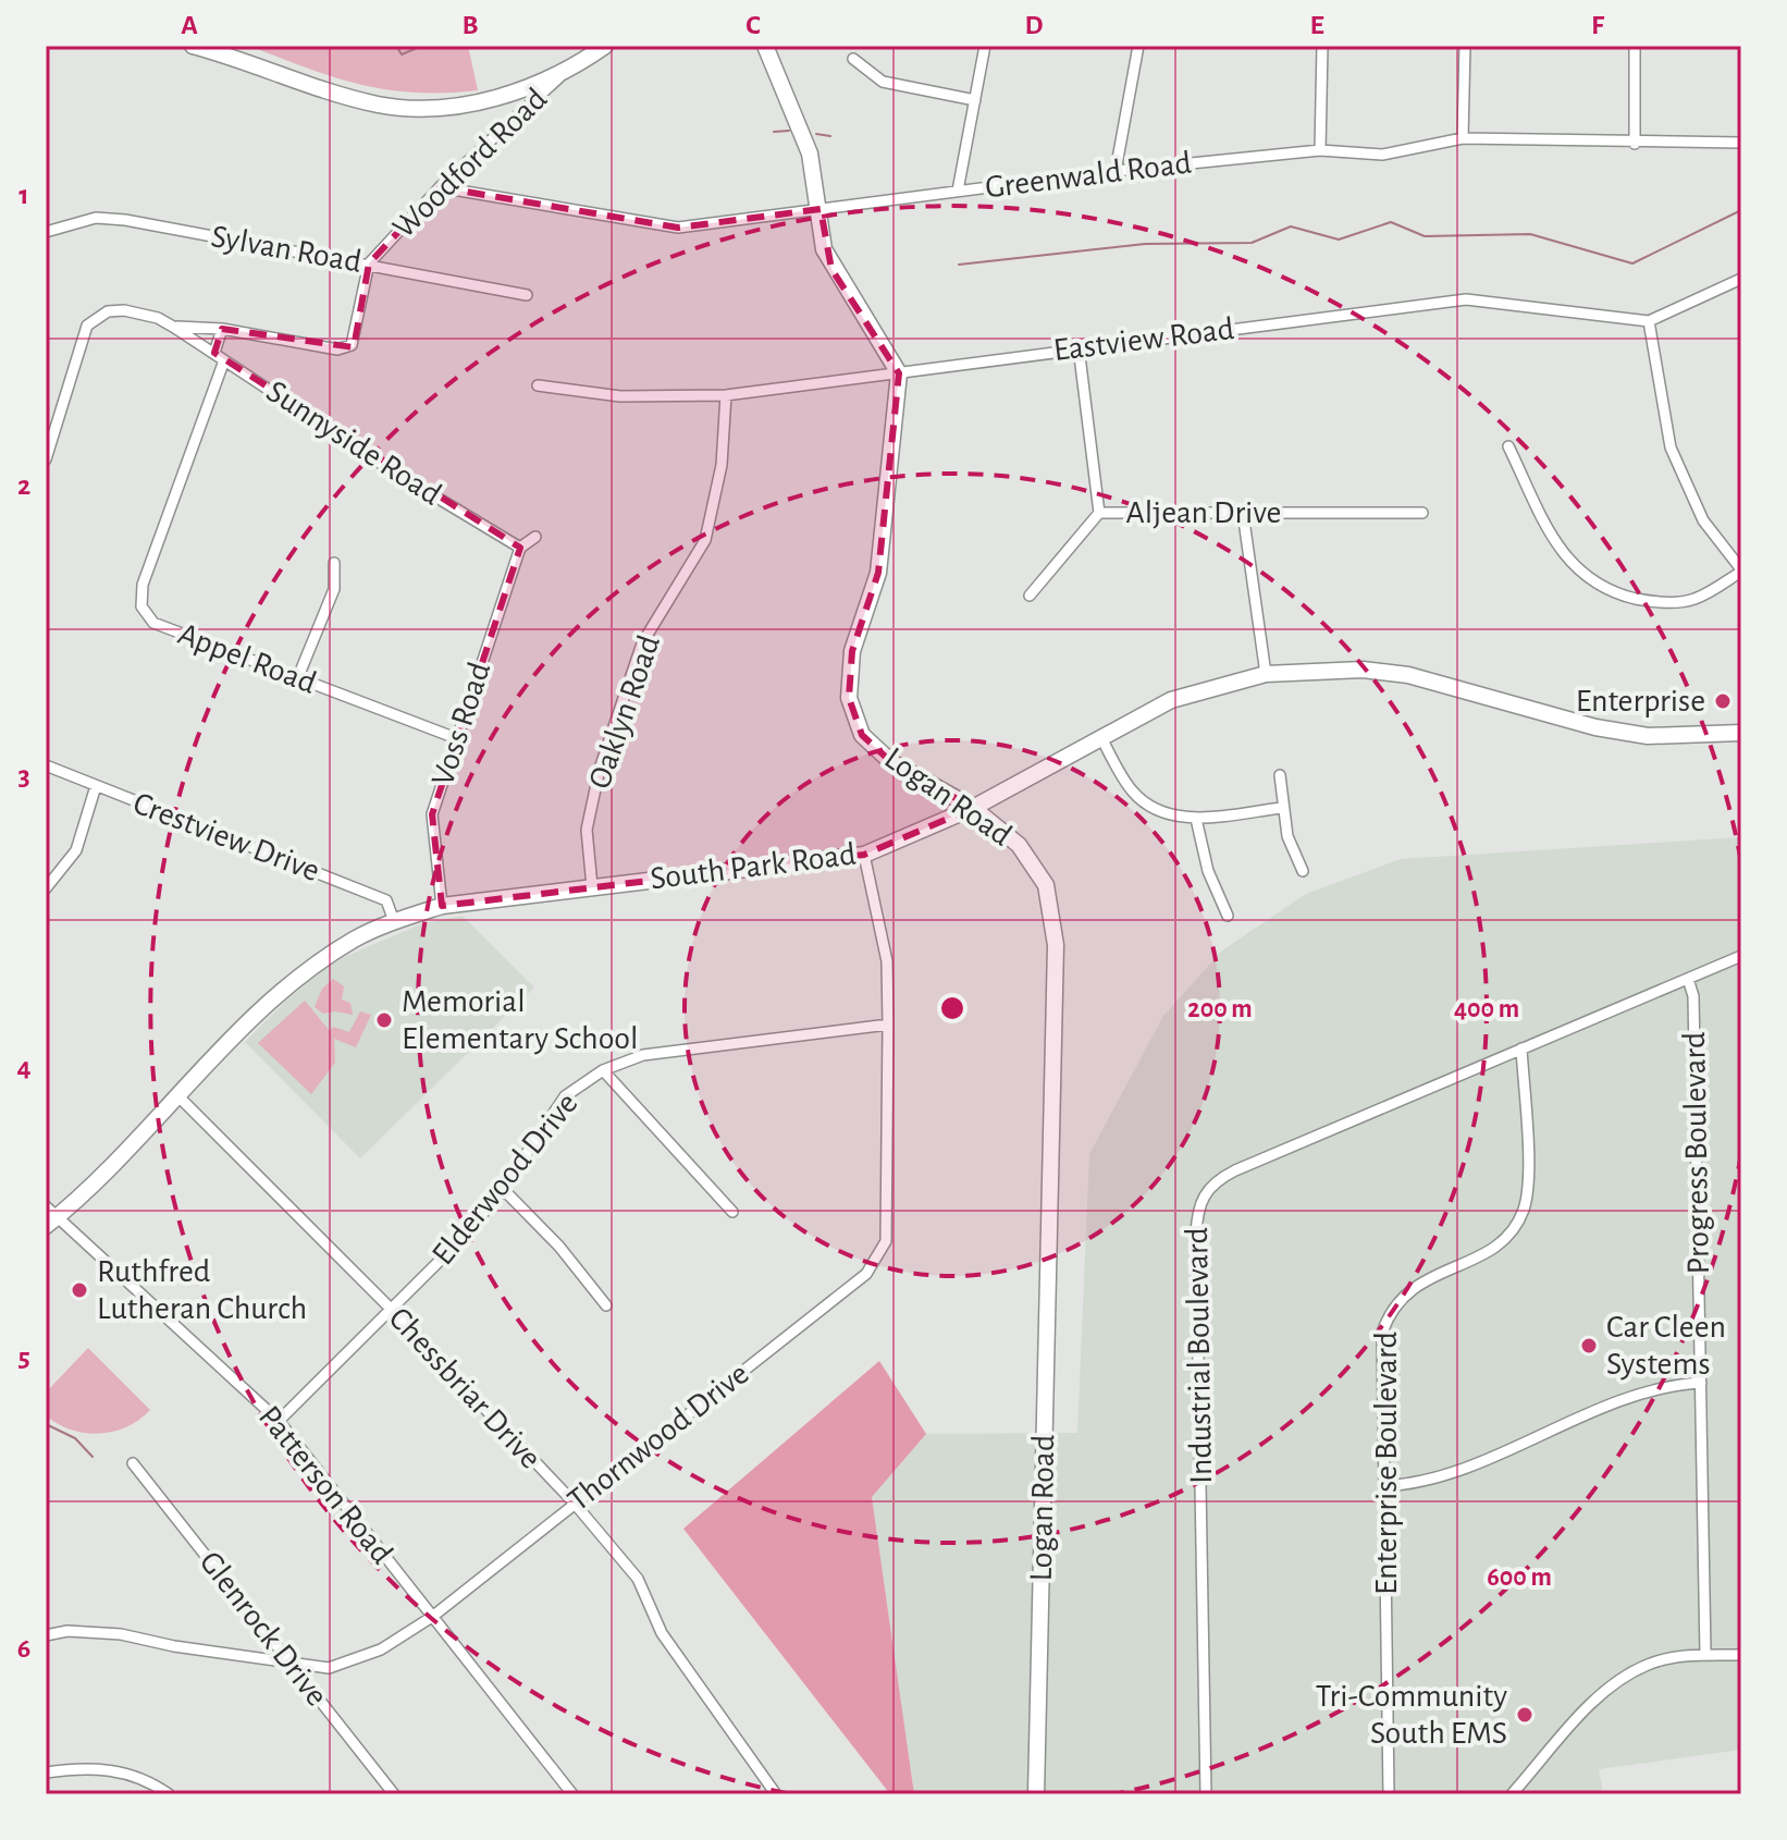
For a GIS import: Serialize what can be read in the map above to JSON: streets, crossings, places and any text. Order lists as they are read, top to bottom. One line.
{"streets":{"street":["Woodford Road","Greenwald Road","Sylvan Road","Eastview Road","Sunnyside Road","Aljean Drive","Appel Road","Oaklyn Road","Voss Road","Logan Road","Crestview Drive","South Park Road","Progress Boulevard","Elderwood Drive","Industrial Boulevard","Chessbriar Drive","Thornwood Drive","Enterprise Boulevard","Patterson Road","Glenrock Drive"]},"crossings":[["Woodford Road","Greenwald Road"],["Woodford Road","Sylvan Road"],["Eastview Road","Aljean Drive"],["Eastview Road","Oaklyn Road"],["Eastview Road","Logan Road"],["Sunnyside Road","Appel Road"],["Sunnyside Road","Voss Road"],["Appel Road","Voss Road"],["Oaklyn Road","South Park Road"],["Voss Road","South Park Road"],["Logan Road","South Park Road"],["Crestview Drive","South Park Road"],["South Park Road","Chessbriar Drive"],["South Park Road","Thornwood Drive"],["South Park Road","Patterson Road"],["Progress Boulevard","Industrial Boulevard"],["Elderwood Drive","Chessbriar Drive"],["Elderwood Drive","Thornwood Drive"],["Elderwood Drive","Patterson Road"],["Industrial Boulevard","Enterprise Boulevard"],["Chessbriar Drive","Thornwood Drive"],["Thornwood Drive","Patterson Road"],["Thornwood Drive","Glenrock Drive"]],"places":["Enterprise","Memorial Elementary School","Ruthfred Lutheran Church","Car Cleen Systems","Tri-Community South EMS"],"grid":{"columns":["A","B","C","D","E","F"],"rows":["1","2","3","4","5","6"]},"rings":["200 m","400 m","600 m"]}
